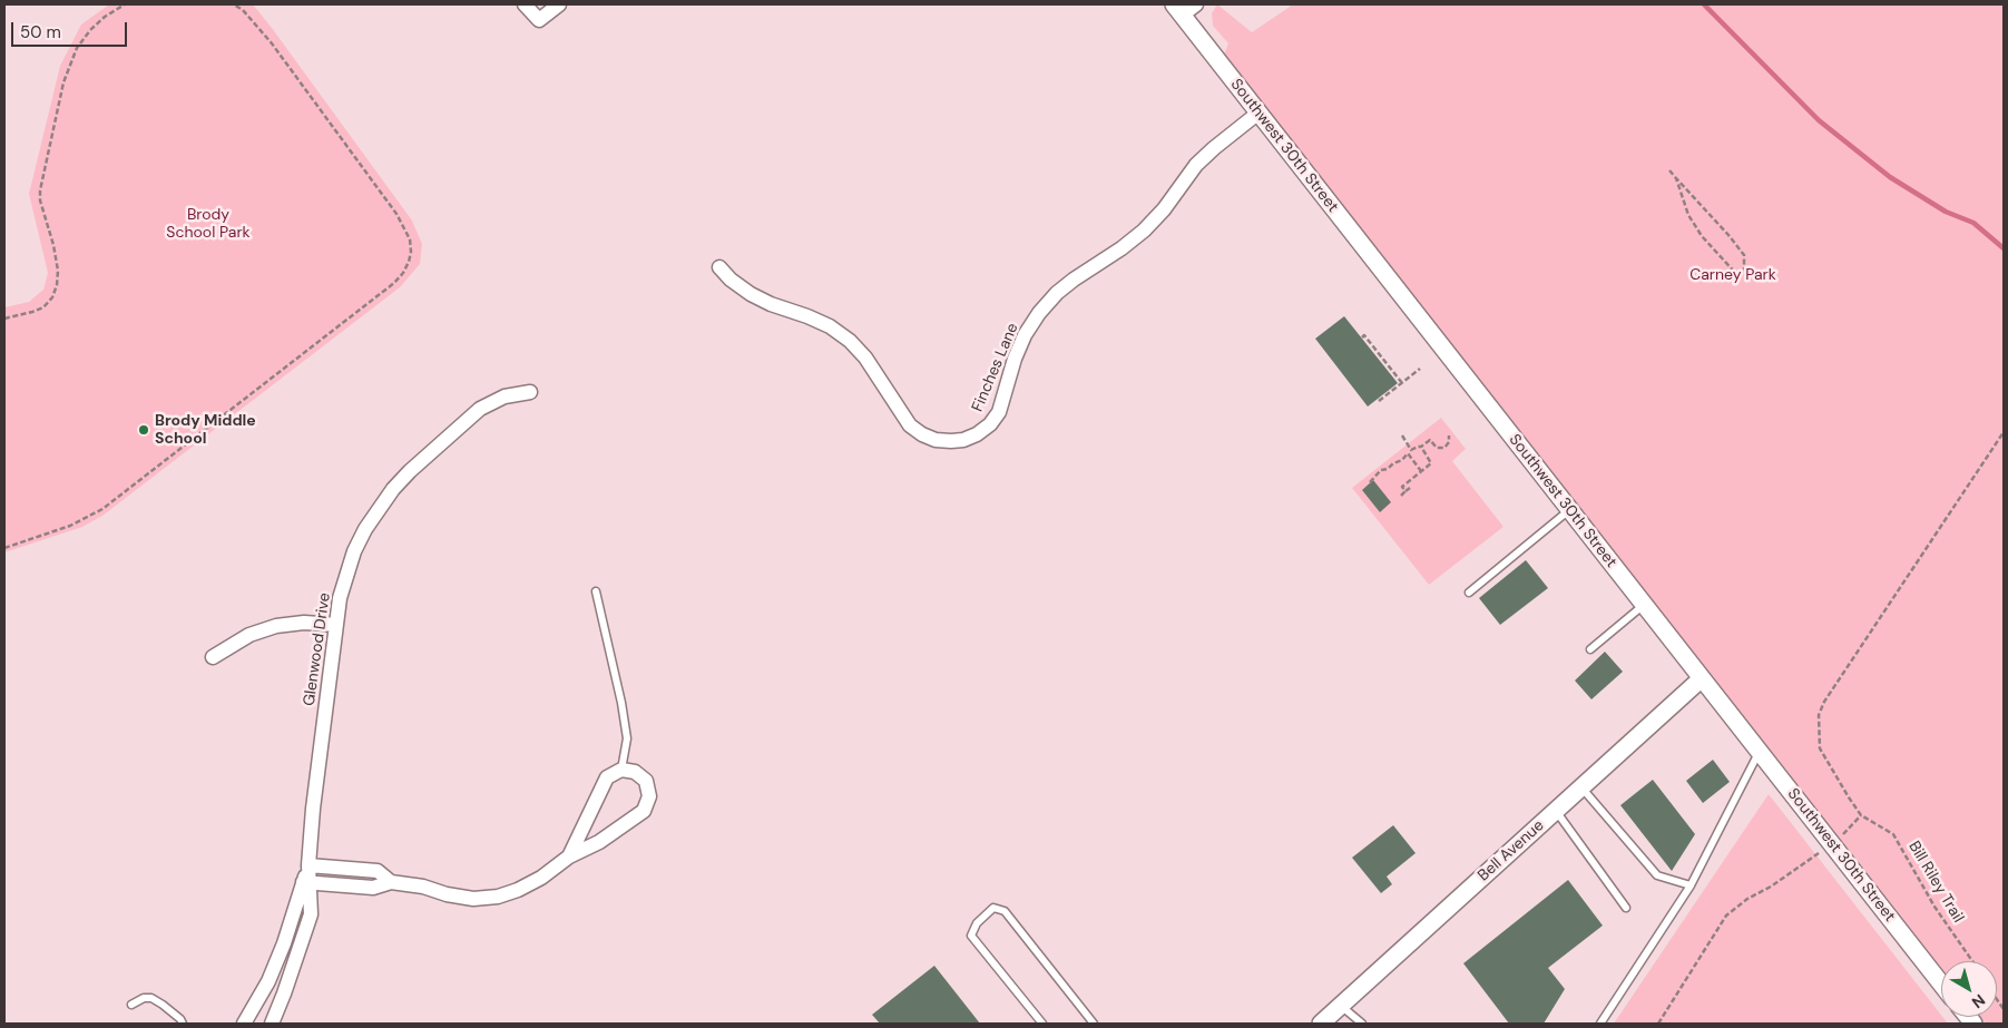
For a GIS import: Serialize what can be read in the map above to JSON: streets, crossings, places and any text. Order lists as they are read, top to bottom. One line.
{"streets":{"street":["Southwest 30th Street","Finches Lane","Glenwood Drive","Bell Avenue"],"path":["Bill Riley Trail"]},"crossings":[["Southwest 30th Street","Finches Lane"],["Southwest 30th Street","Bell Avenue"]],"parks":["Brody School Park","Carney Park"],"places":["Brody Middle School"],"scale_bar":"50 m","north":"bottom right"}
